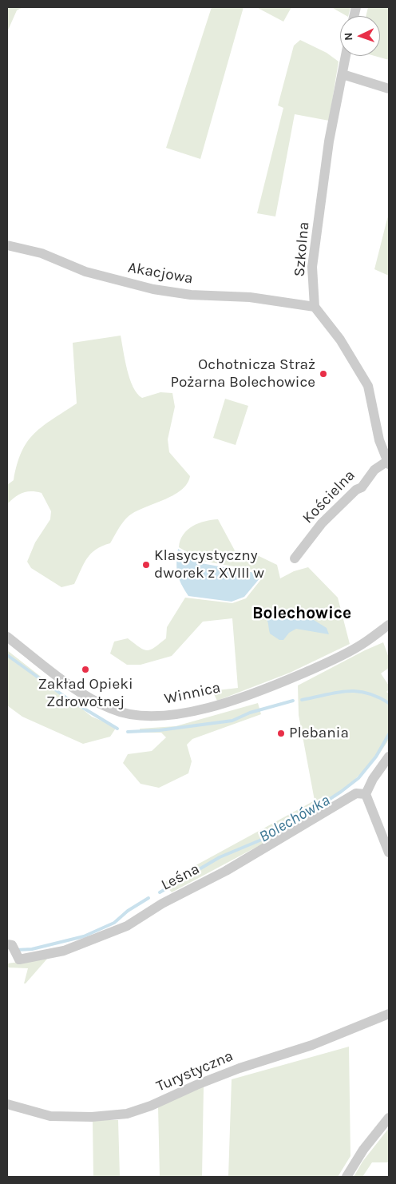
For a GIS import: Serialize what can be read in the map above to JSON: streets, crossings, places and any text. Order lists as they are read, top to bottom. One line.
{"streets":{"street":["Szkolna","Akacjowa","Kościelna","Winnica","Leśna","Turystyczna"]},"crossings":[["Szkolna","Akacjowa"]],"districts":["Bolechowice"],"water":["Bolechówka"],"places":["Ochotnicza Straż Pożarna Bolechowice","Klasycystyczny dworek z XVIII w","Zakład Opieki Zdrowotnej","Plebania"],"north":"left"}
